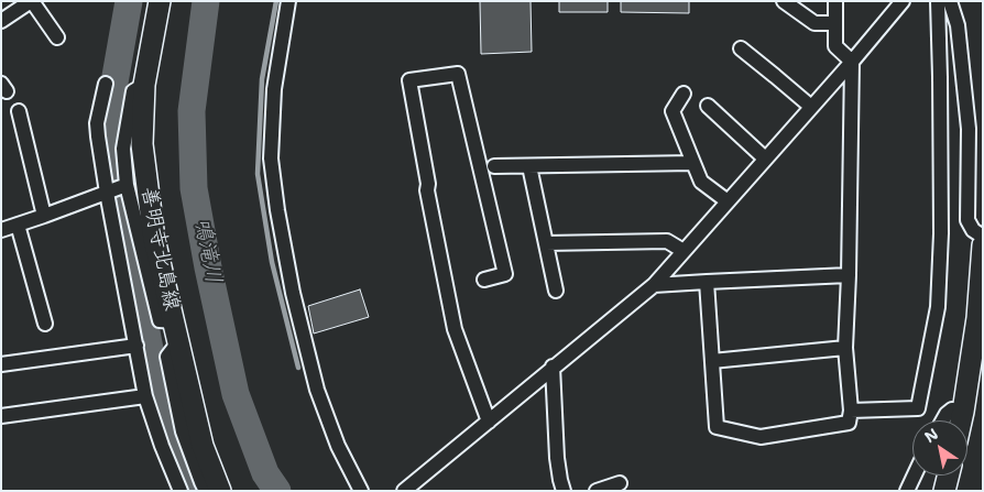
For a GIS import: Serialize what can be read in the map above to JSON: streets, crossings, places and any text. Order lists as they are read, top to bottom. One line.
{"streets":{"main road":["善明寺北島線"]},"water":["鳴滝川"],"north":"top left"}
